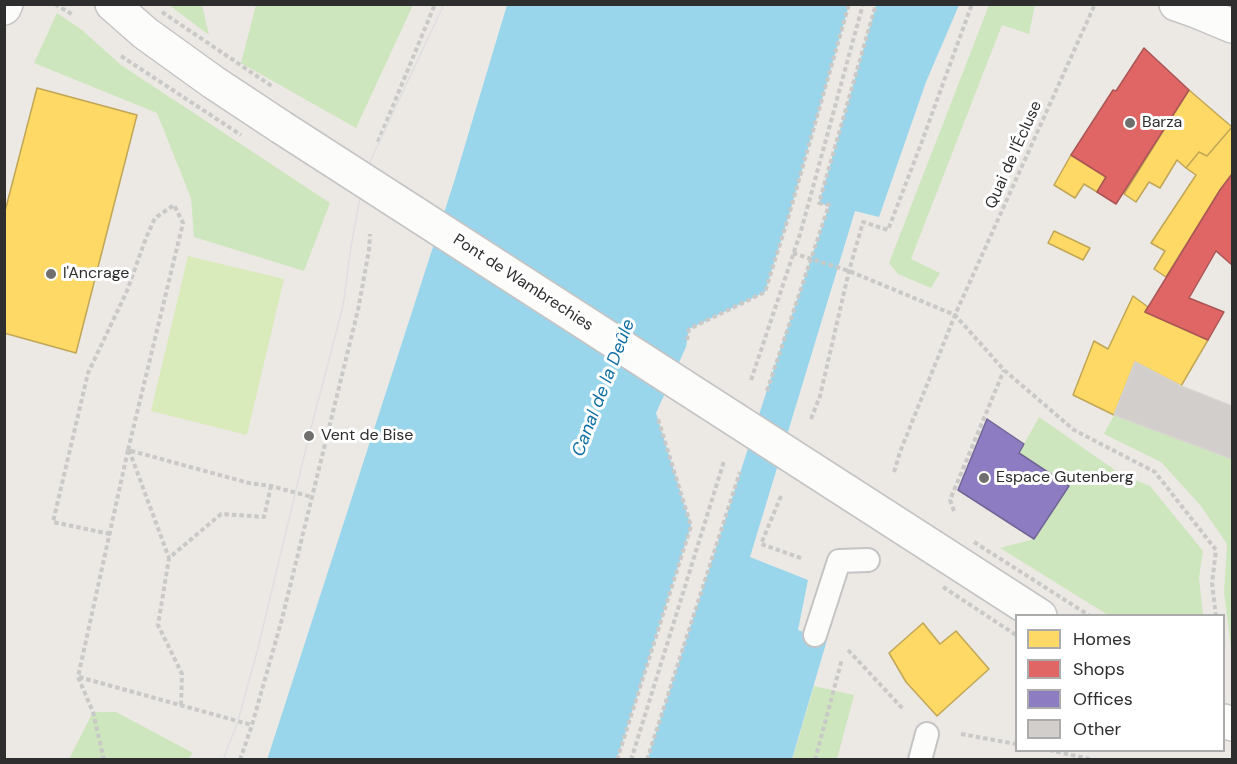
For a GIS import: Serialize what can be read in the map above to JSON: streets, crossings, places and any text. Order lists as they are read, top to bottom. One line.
{"streets":{"street":["Pont de Wambrechies"],"path":["Quai de l'Écluse"]},"water":["Canal de la Deûle"],"places":["Barza","l'Ancrage","Vent de Bise","Espace Gutenberg"],"legend":["Homes","Shops","Offices","Other"]}
